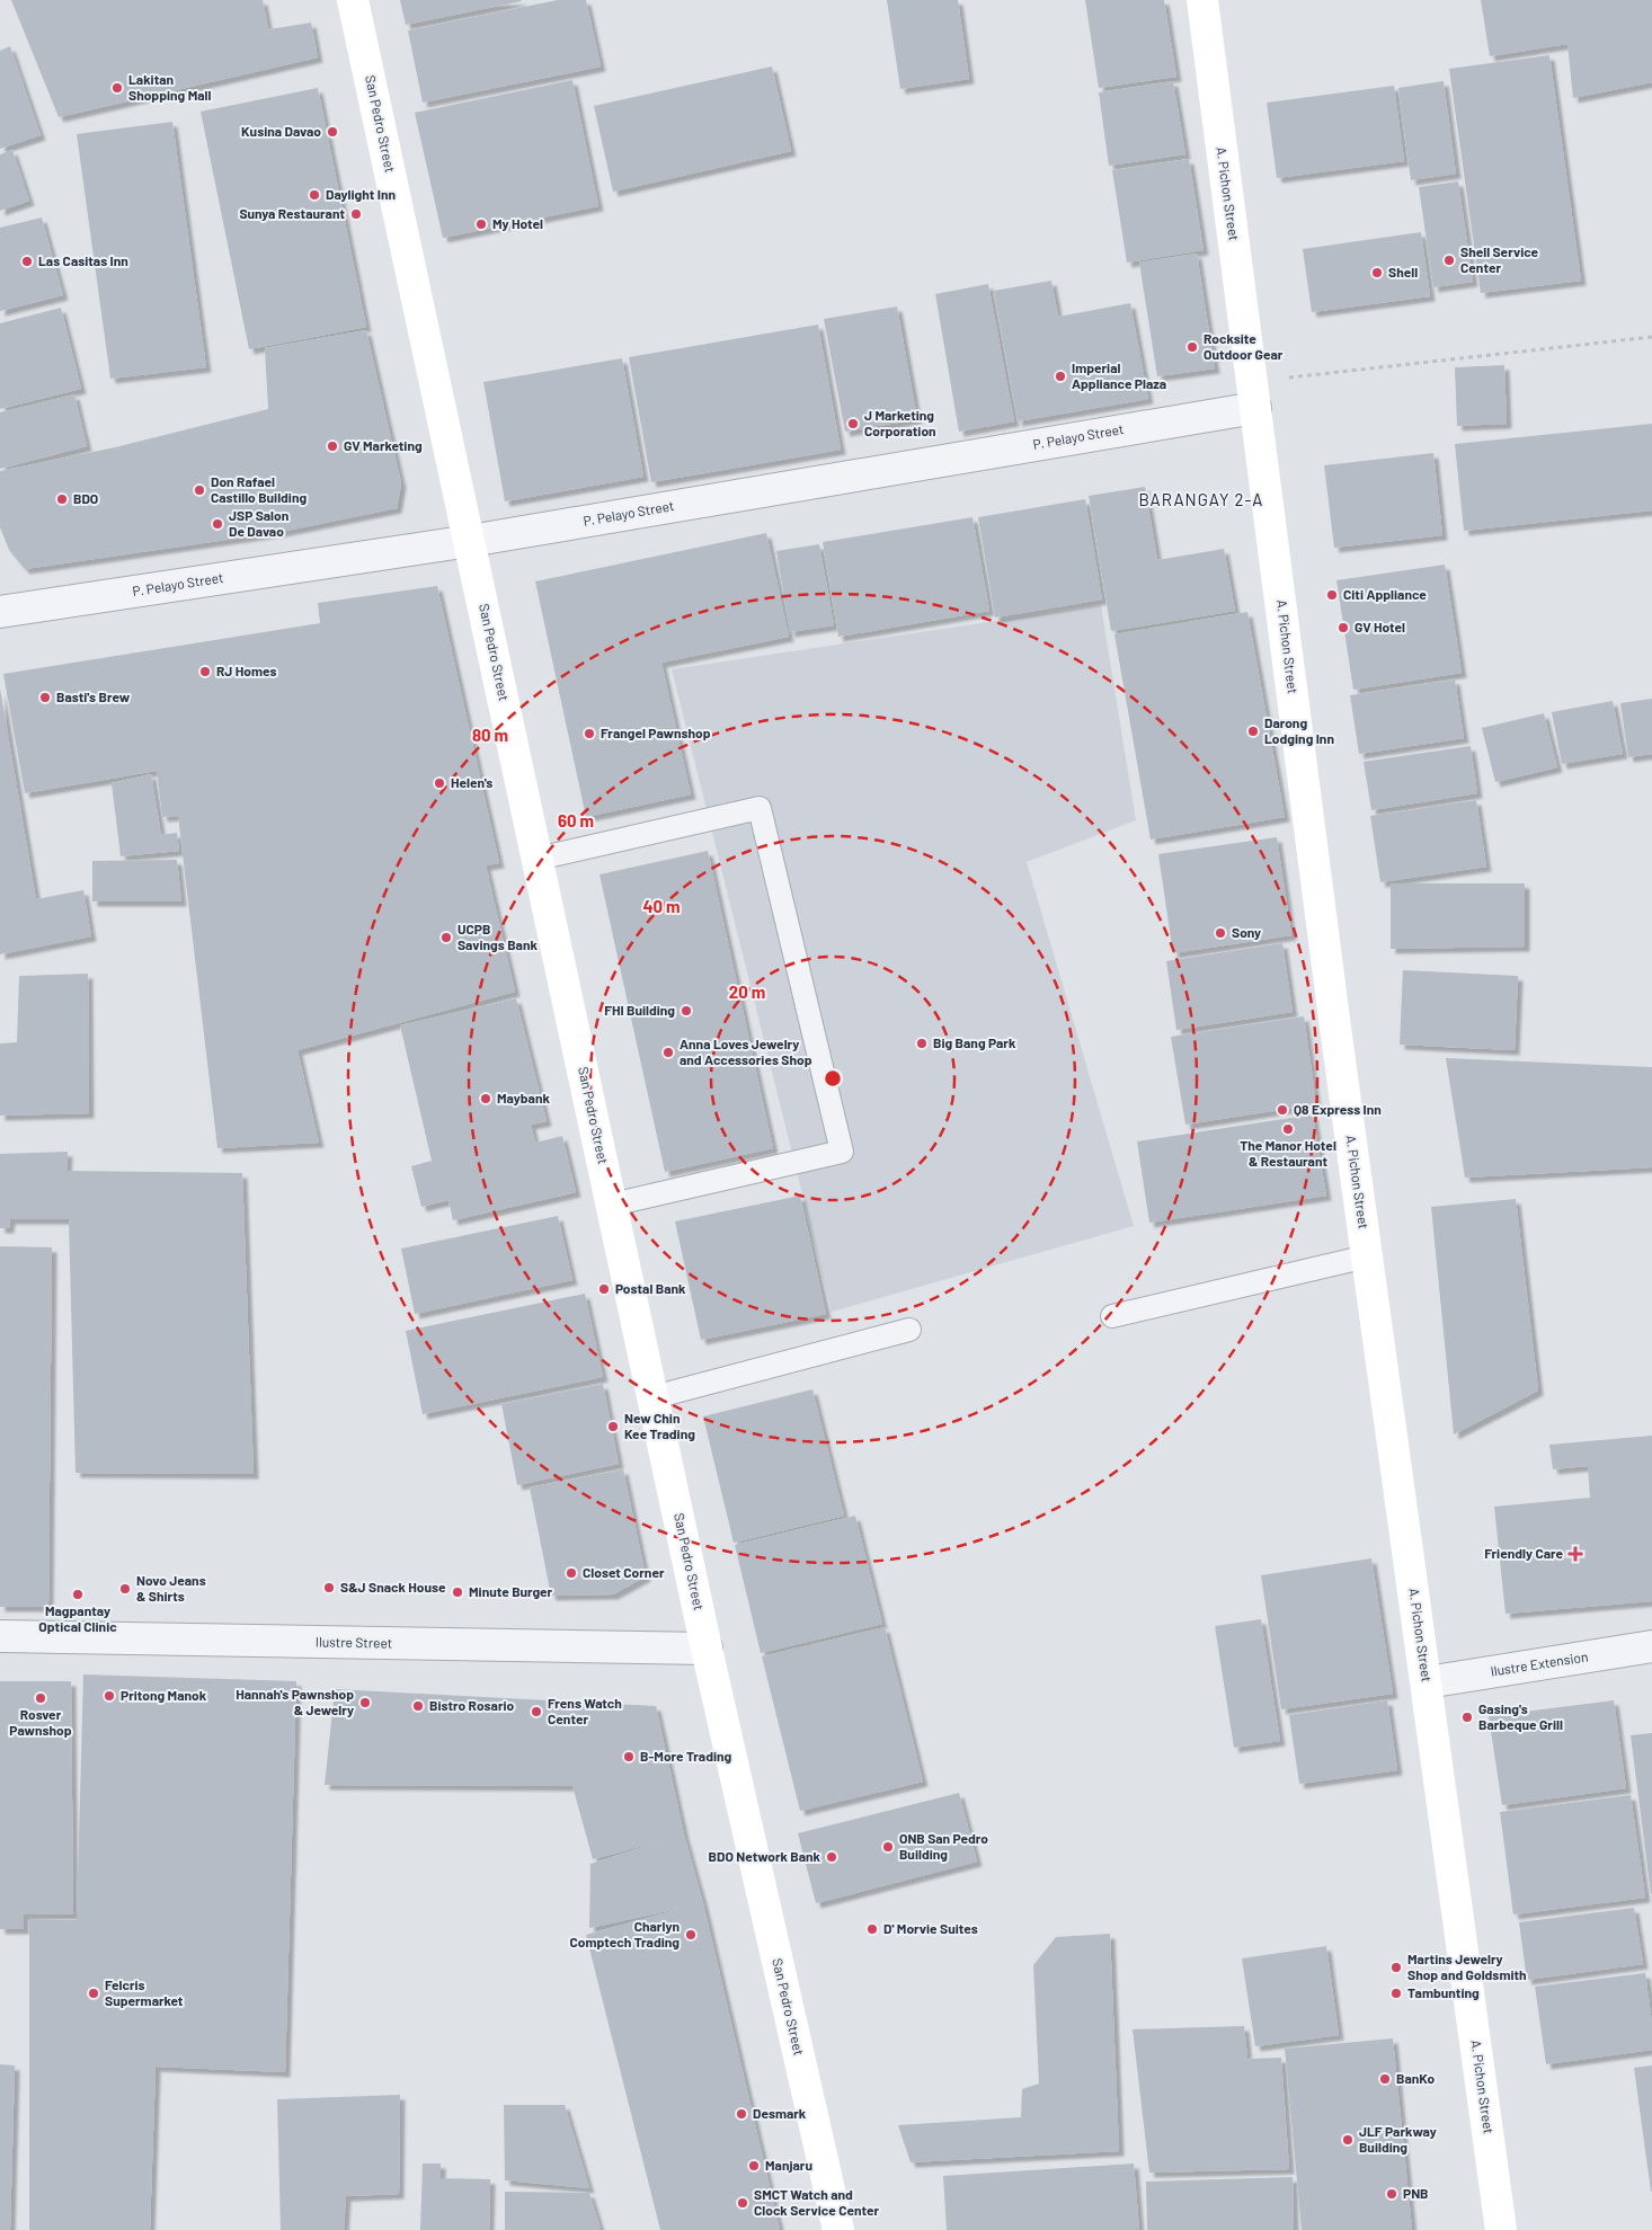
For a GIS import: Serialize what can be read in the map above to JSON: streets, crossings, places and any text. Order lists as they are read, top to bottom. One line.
{"streets":{"main road":["San Pedro Street","A. Pichon Street"],"street":["P. Pelayo Street","Ilustre Street","Ilustre Extension"]},"crossings":[["San Pedro Street","P. Pelayo Street"],["San Pedro Street","Ilustre Street"],["A. Pichon Street","P. Pelayo Street"],["A. Pichon Street","Ilustre Extension"]],"districts":["BARANGAY 2-A"],"places":{"other":["Lakitan Shopping Mall","Kusina Davao","Daylight Inn","Sunya Restaurant","My Hotel","Shell Service Center","Las Casitas Inn","Shell","Rocksite Outdoor Gear","Imperial Appliance Plaza","J Marketing Corporation","GV Marketing","Don Rafael Castillo Building","BDO","JSP Salon De Davao","Citi Appliance","GV Hotel","RJ Homes","Basti's Brew","Darong Lodging Inn","Frangel Pawnshop","Helen's","Sony","UCPB Savings Bank","FHI Building","Big Bang Park","Anna Loves Jewelry and Accessories Shop","Maybank","Q8 Express Inn","The Manor Hotel & Restaurant","Postal Bank","New Chin Kee Trading","Closet Corner","S&J Snack House","Novo Jeans & Shirts","Minute Burger","Magpantay Optical Clinic","Pritong Manok","Rosver Pawnshop","Hannah's Pawnshop & Jewelry","Bistro Rosario","Frens Watch Center","Gasing's Barbeque Grill","B-More Trading","ONB San Pedro Building","BDO Network Bank","D' Morvie Suites","Charlyn Comptech Trading","Martins Jewelry Shop and Goldsmith","Felcris Supermarket","Tambunting","BanKo","Desmark","JLF Parkway Building","Manjaru","PNB","SMCT Watch and Clock Service Center"],"health":["Friendly Care"]},"rings":["80 m","60 m","40 m","20 m"]}
